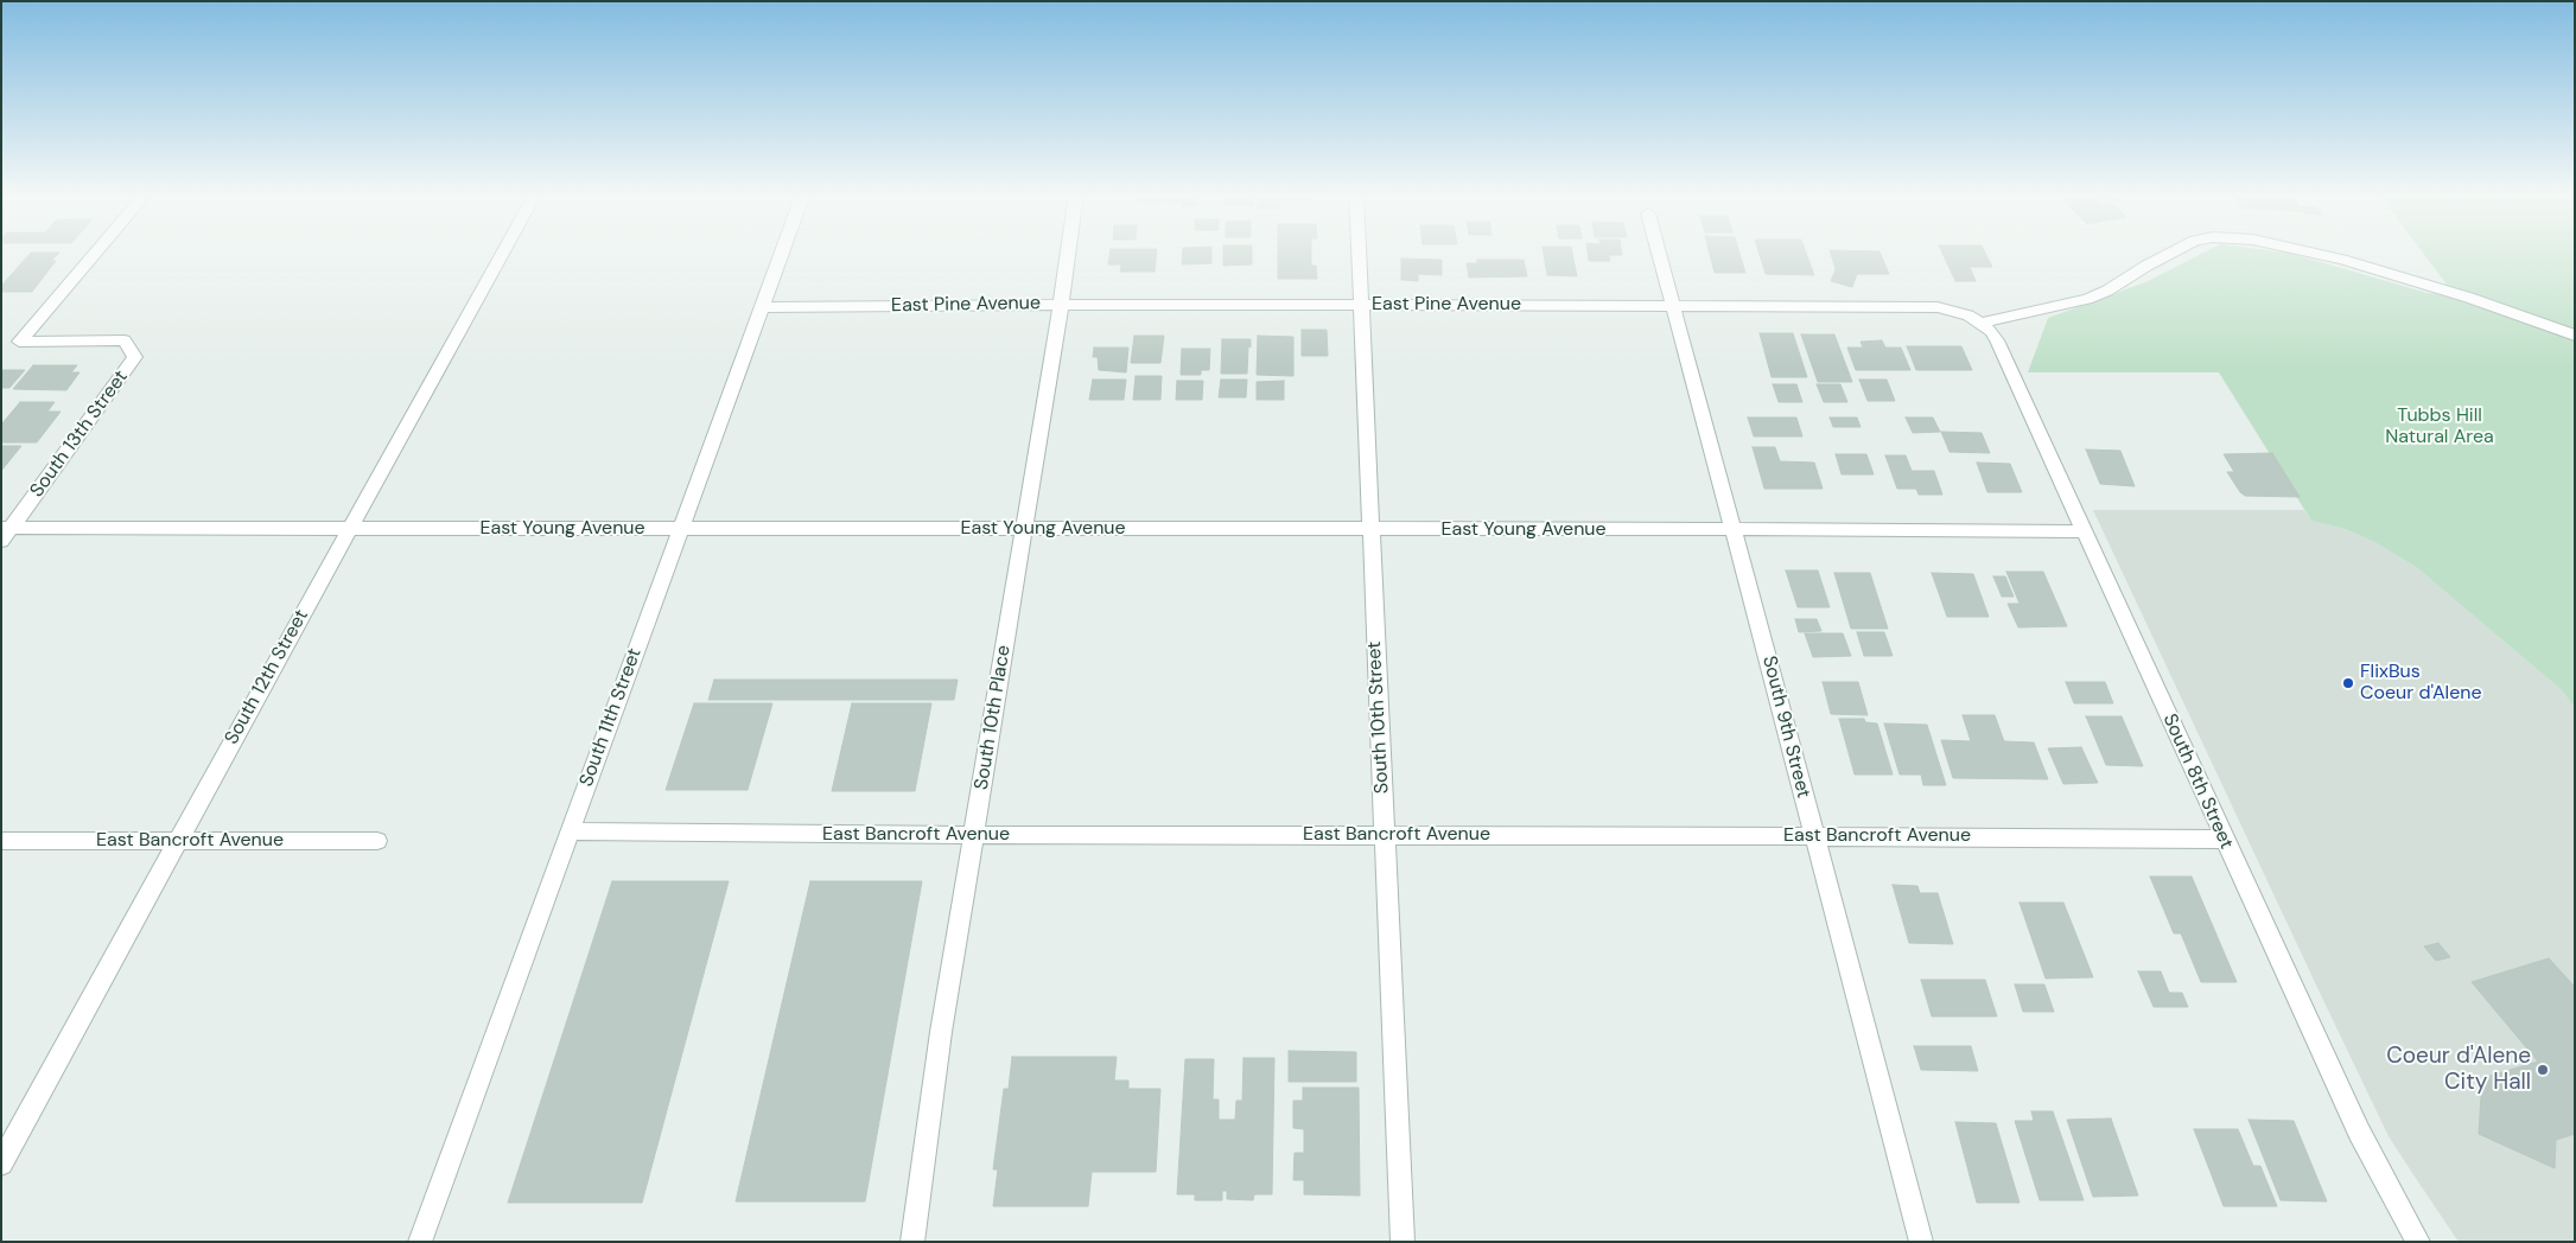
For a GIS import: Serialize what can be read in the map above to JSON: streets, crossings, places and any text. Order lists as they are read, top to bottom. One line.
{"streets":{"street":["East Pine Avenue","South 13th Street","East Young Avenue","South 12th Street","South 11th Street","South 10th Place","South 10th Street","South 9th Street","South 8th Street","East Bancroft Avenue"]},"crossings":[["East Pine Avenue","South 11th Street"],["East Pine Avenue","South 10th Place"],["East Pine Avenue","South 10th Street"],["East Pine Avenue","South 9th Street"],["East Pine Avenue","South 8th Street"],["South 13th Street","East Young Avenue"],["East Young Avenue","South 12th Street"],["East Young Avenue","South 11th Street"],["East Young Avenue","South 10th Place"],["East Young Avenue","South 10th Street"],["East Young Avenue","South 9th Street"],["East Young Avenue","South 8th Street"],["South 12th Street","East Bancroft Avenue"],["South 11th Street","East Bancroft Avenue"],["South 10th Place","East Bancroft Avenue"],["South 10th Street","East Bancroft Avenue"],["South 9th Street","East Bancroft Avenue"],["South 8th Street","East Bancroft Avenue"]],"parks":["Tubbs Hill Natural Area"],"places":["FlixBus Coeur d'Alene","Coeur d'Alene City Hall"]}
